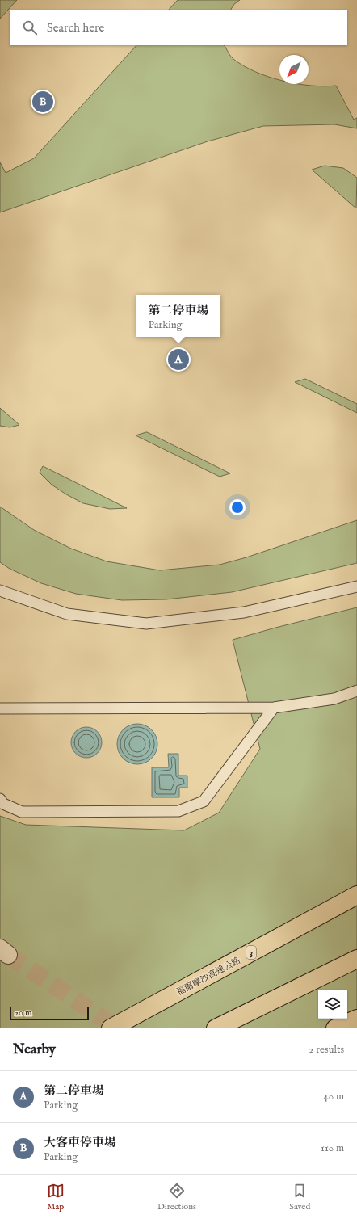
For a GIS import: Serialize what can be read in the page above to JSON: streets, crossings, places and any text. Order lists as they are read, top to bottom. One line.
{"streets":{"highway":["3","福爾摩沙高速公路"]},"scale_bar":"20 m","north":"bottom left","page":{"search":"Search here","pins":["B","A"],"popup":["第二停車場","Parking"],"scale":"20 m","heading":["Nearby","2 results"],"list":[{"mark":"A","name":"第二停車場","note":"Parking","value":"40 m"},{"mark":"B","name":"大客車停車場","note":"Parking","value":"110 m"}],"nav":["Map","Directions","Saved"]}}
